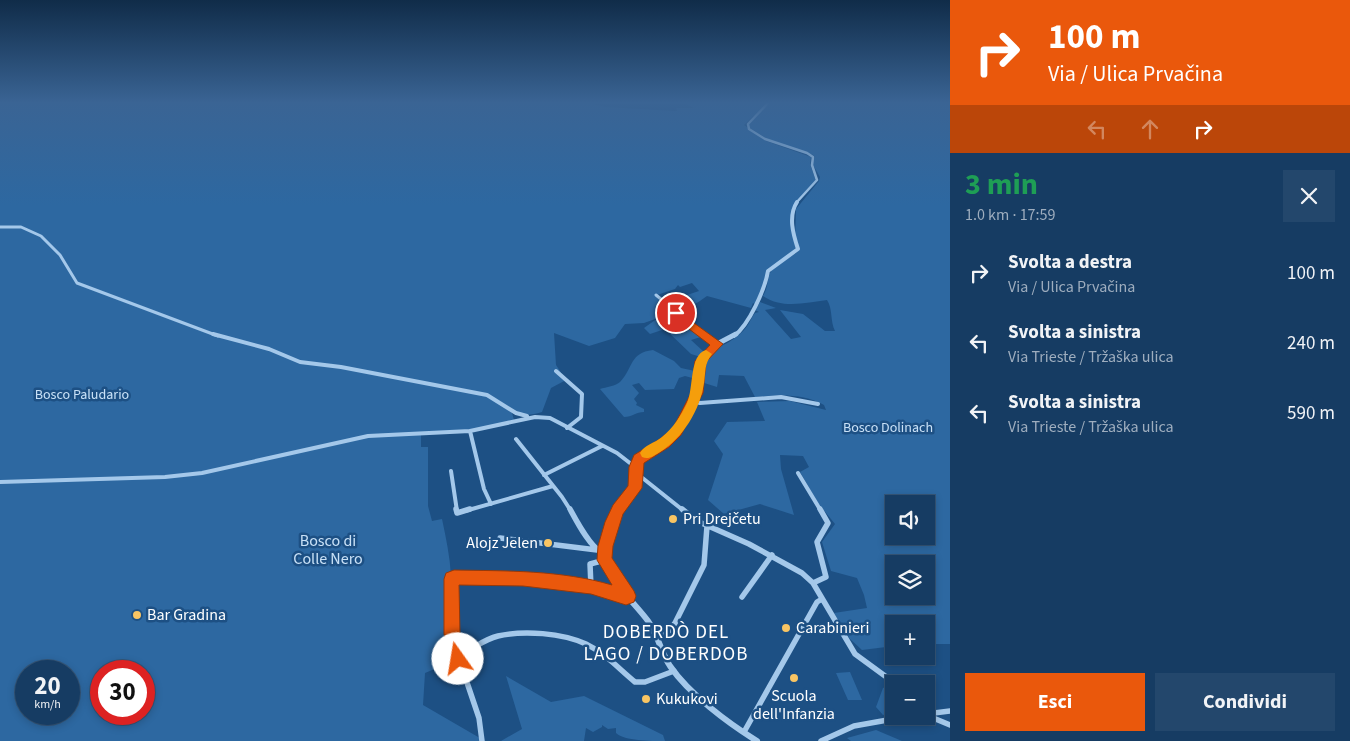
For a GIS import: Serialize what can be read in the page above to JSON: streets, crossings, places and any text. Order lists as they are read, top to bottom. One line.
{"districts":["DOBERDÒ DEL LAGO / DOBERDOB"],"parks":["Bosco Paludario","Bosco Dolinach","Bosco di Colle Nero"],"places":["Pri Drejčetu","Alojz Jelen","Bar Gradina","Carabinieri","Scuola dell'Infanzia","Kukukovi"],"page":{"turn":["100 m","Via / Ulica Prvačina"],"heading":["3 min","1.0 km · 17:59"],"list":[{"name":"Svolta a destra","note":"Via / Ulica Prvačina","value":"100 m"},{"name":"Svolta a sinistra","note":"Via Trieste / Tržaška ulica","value":"240 m"},{"name":"Svolta a sinistra","note":"Via Trieste / Tržaška ulica","value":"590 m"}],"map_buttons":["+","−"],"speed":"20 km/h","limit":"30","buttons":["Esci","Condividi"]}}
